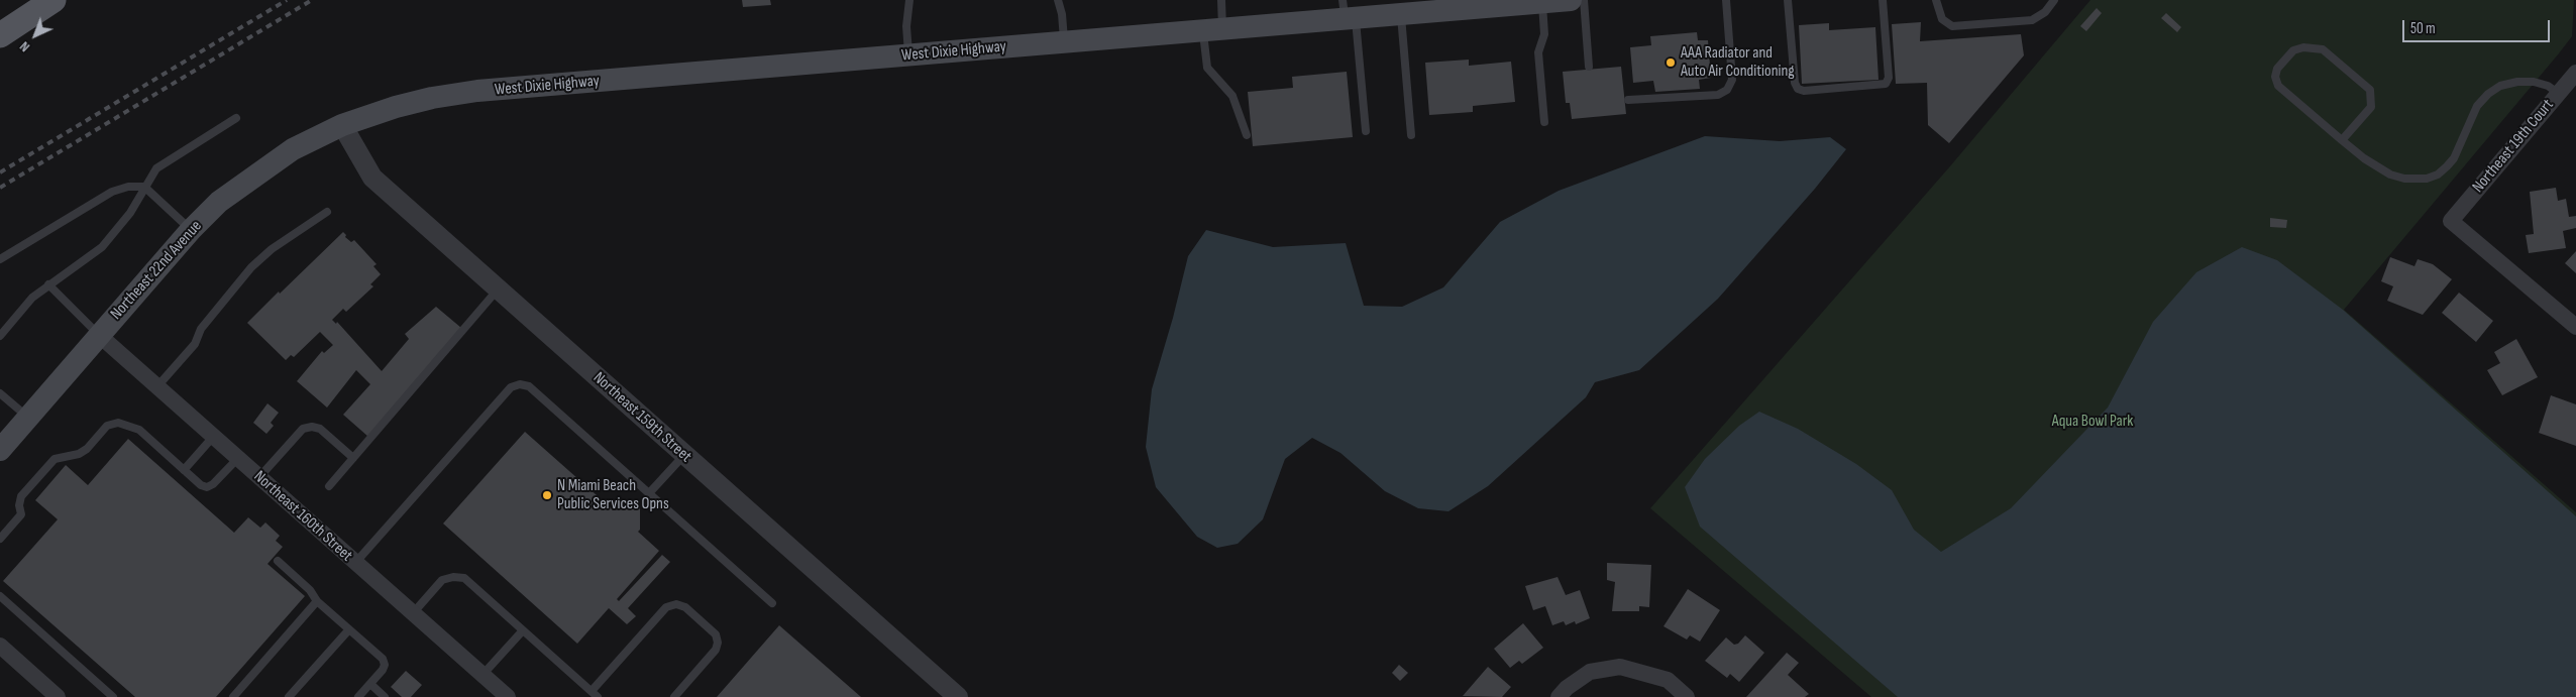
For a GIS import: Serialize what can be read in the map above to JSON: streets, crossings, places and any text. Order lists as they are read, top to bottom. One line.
{"streets":{"main road":["West Dixie Highway","Northeast 22nd Avenue"],"street":["Northeast 19th Court","Northeast 159th Street","Northeast 160th Street"]},"crossings":[["West Dixie Highway","Northeast 22nd Avenue"],["West Dixie Highway","Northeast 159th Street"],["Northeast 22nd Avenue","Northeast 159th Street"],["Northeast 22nd Avenue","Northeast 160th Street"]],"parks":["Aqua Bowl Park"],"places":["AAA Radiator and Auto Air Conditioning","N Miami Beach Public Services Opns"],"scale_bar":"50 m","north":"bottom left"}
